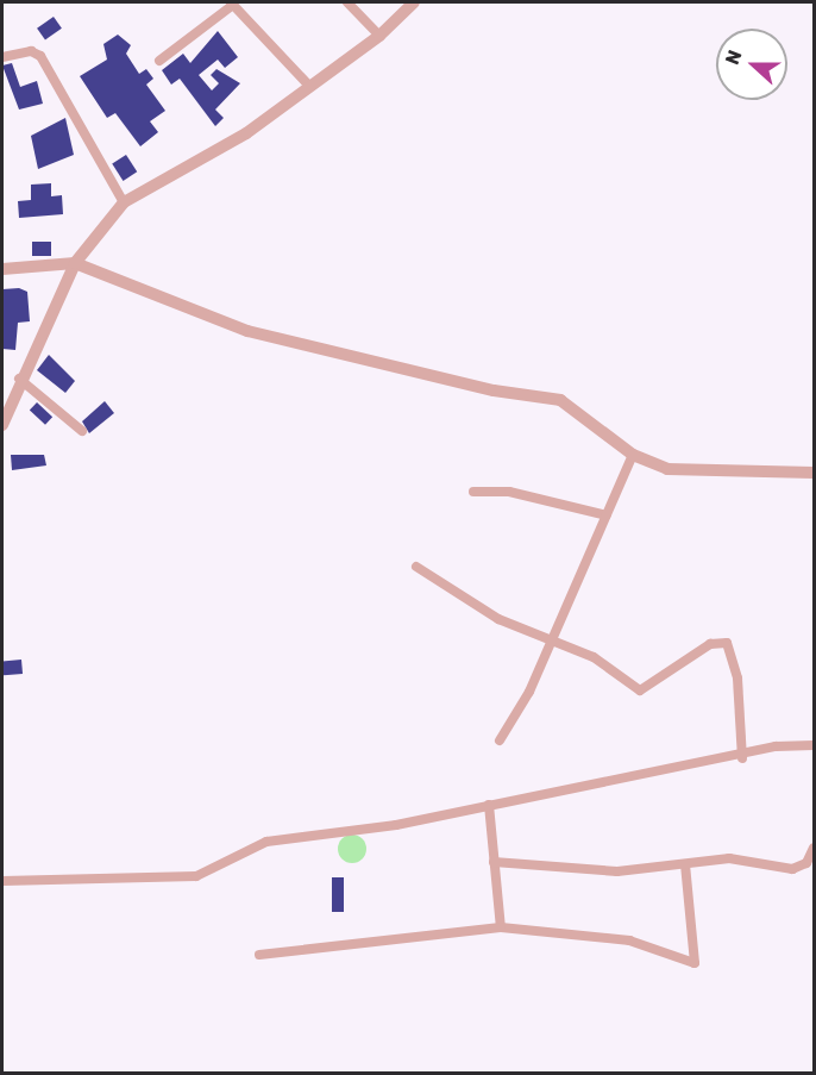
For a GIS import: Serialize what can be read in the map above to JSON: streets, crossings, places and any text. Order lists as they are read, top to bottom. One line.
{"north":"left"}
